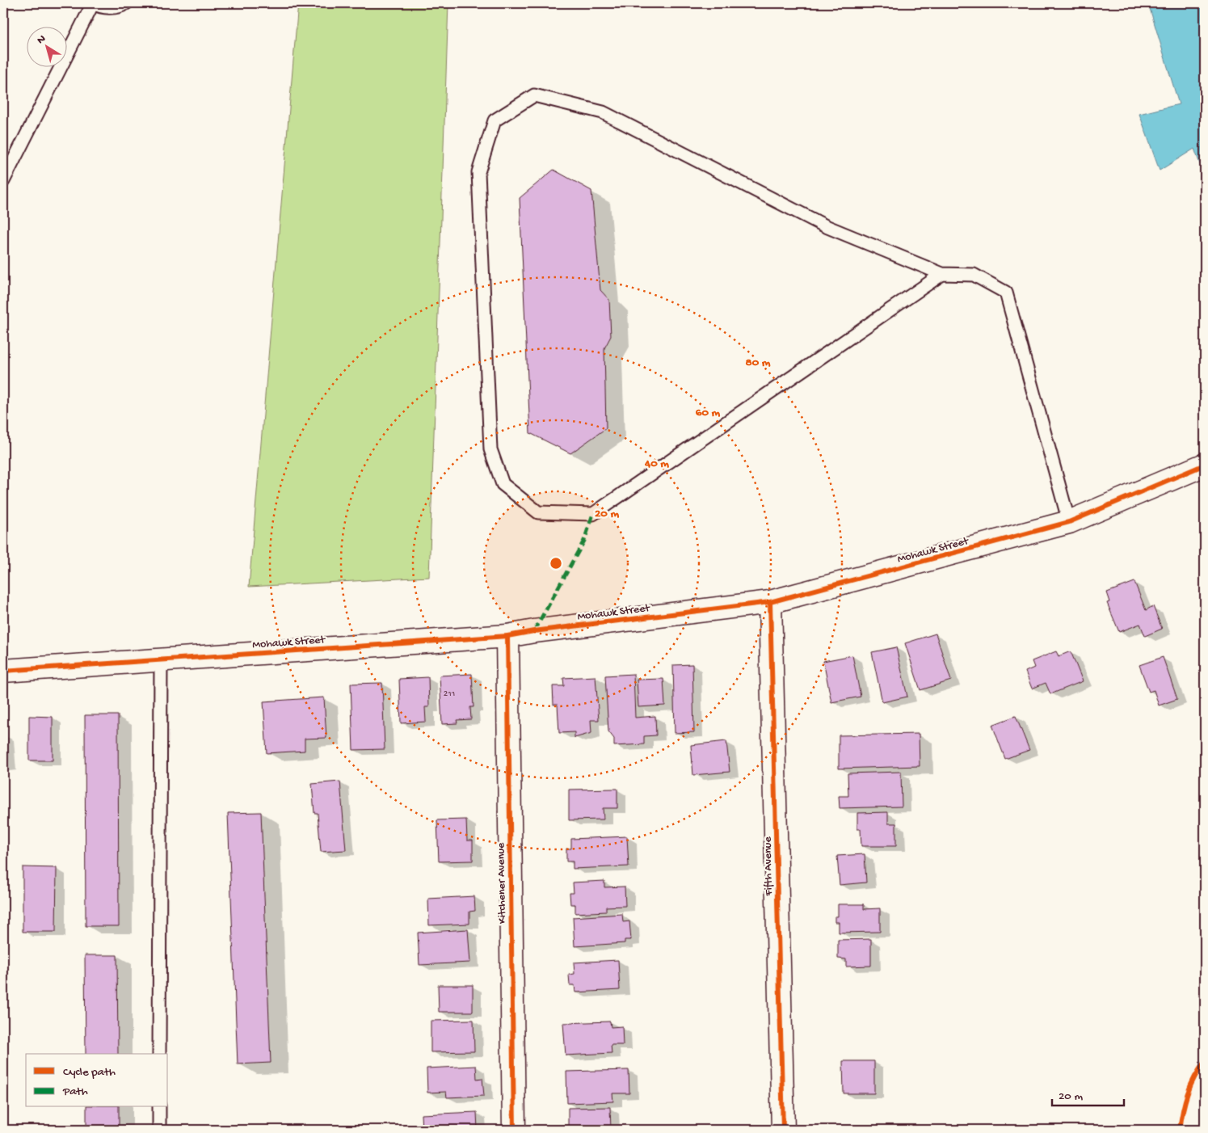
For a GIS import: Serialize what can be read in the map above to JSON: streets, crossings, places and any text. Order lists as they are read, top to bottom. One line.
{"streets":{"street":["Mohawk Street","Fifth Avenue","Kitchener Avenue"]},"crossings":[["Mohawk Street","Fifth Avenue"],["Mohawk Street","Kitchener Avenue"]],"house_numbers":["211"],"legend":["Cycle path","Path"],"scale_bar":"20 m","north":"top left","rings":["80 m","60 m","40 m","20 m"]}
